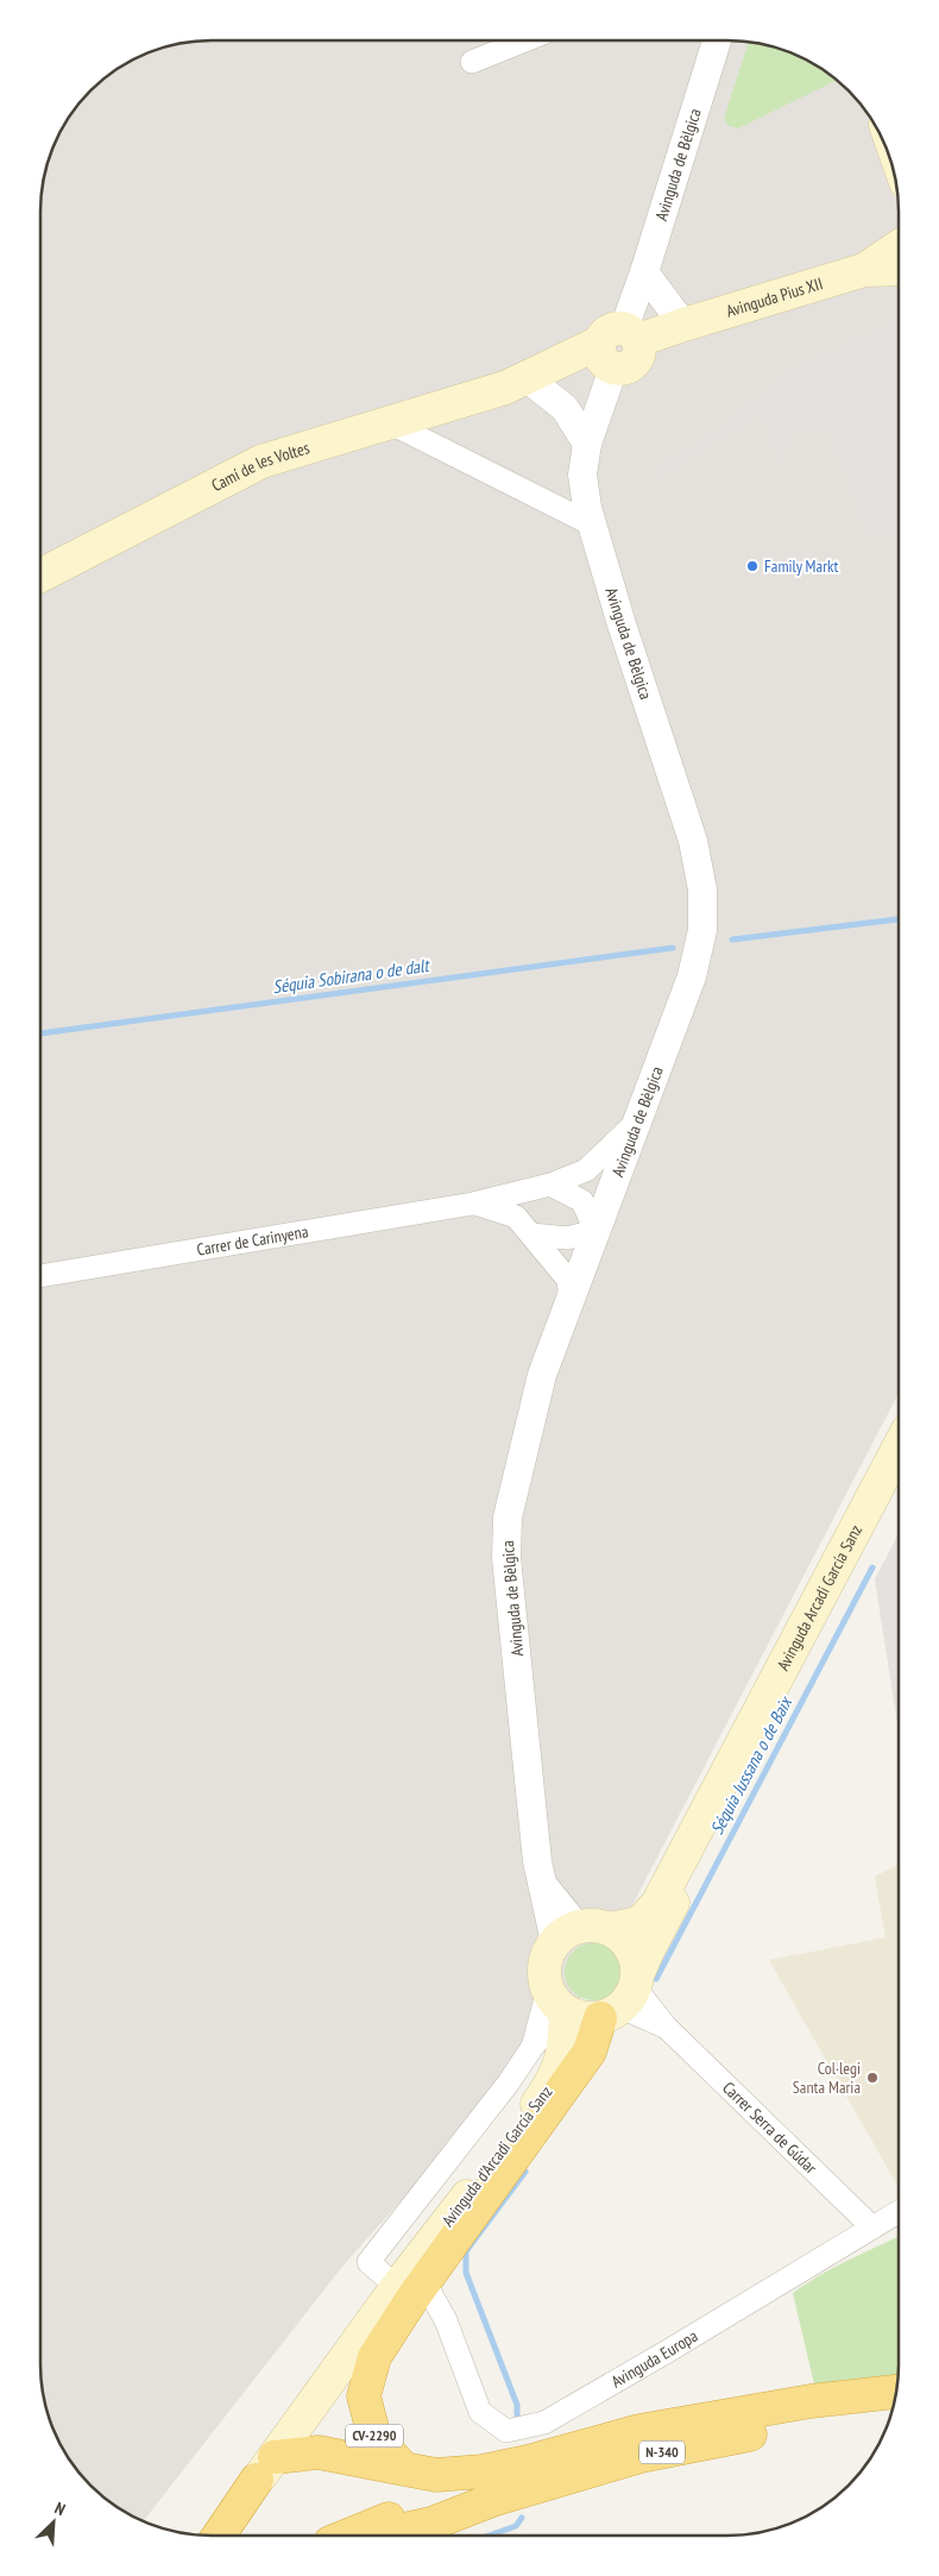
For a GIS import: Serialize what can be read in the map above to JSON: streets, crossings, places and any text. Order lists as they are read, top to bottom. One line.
{"streets":{"highway":["CV-2290","N-340"],"main road":["Avinguda Pius XII","Camí de les Voltes","Avinguda Arcadi García Sanz","Avinguda d'Arcadi García Sanz"],"street":["Avinguda de Bèlgica","Carrer de Carinyena","Carrer Serra de Gúdar","Avinguda Europa"]},"crossings":[["Avinguda de Bèlgica","Avinguda Pius XII"],["Avinguda de Bèlgica","Camí de les Voltes"],["Avinguda de Bèlgica","Carrer de Carinyena"],["Avinguda de Bèlgica","Avinguda Arcadi García Sanz"],["Avinguda de Bèlgica","Carrer Serra de Gúdar"],["Avinguda de Bèlgica","Avinguda d'Arcadi García Sanz"],["Avinguda de Bèlgica","CV-2290"],["Avinguda Pius XII","Camí de les Voltes"],["Avinguda Arcadi García Sanz","Carrer Serra de Gúdar"],["Avinguda Arcadi García Sanz","Avinguda d'Arcadi García Sanz"],["Avinguda Arcadi García Sanz","CV-2290"],["Carrer Serra de Gúdar","Avinguda d'Arcadi García Sanz"],["Carrer Serra de Gúdar","Avinguda Europa"],["Carrer Serra de Gúdar","CV-2290"],["Avinguda d'Arcadi García Sanz","Avinguda Europa"],["Avinguda d'Arcadi García Sanz","CV-2290"],["Avinguda Europa","CV-2290"],["CV-2290","N-340"]],"water":["Séquia Sobirana o de dalt","Séquia Jussana o de Baix"],"places":["Family Markt","Col·legi Santa Maria"],"north":"top right"}
